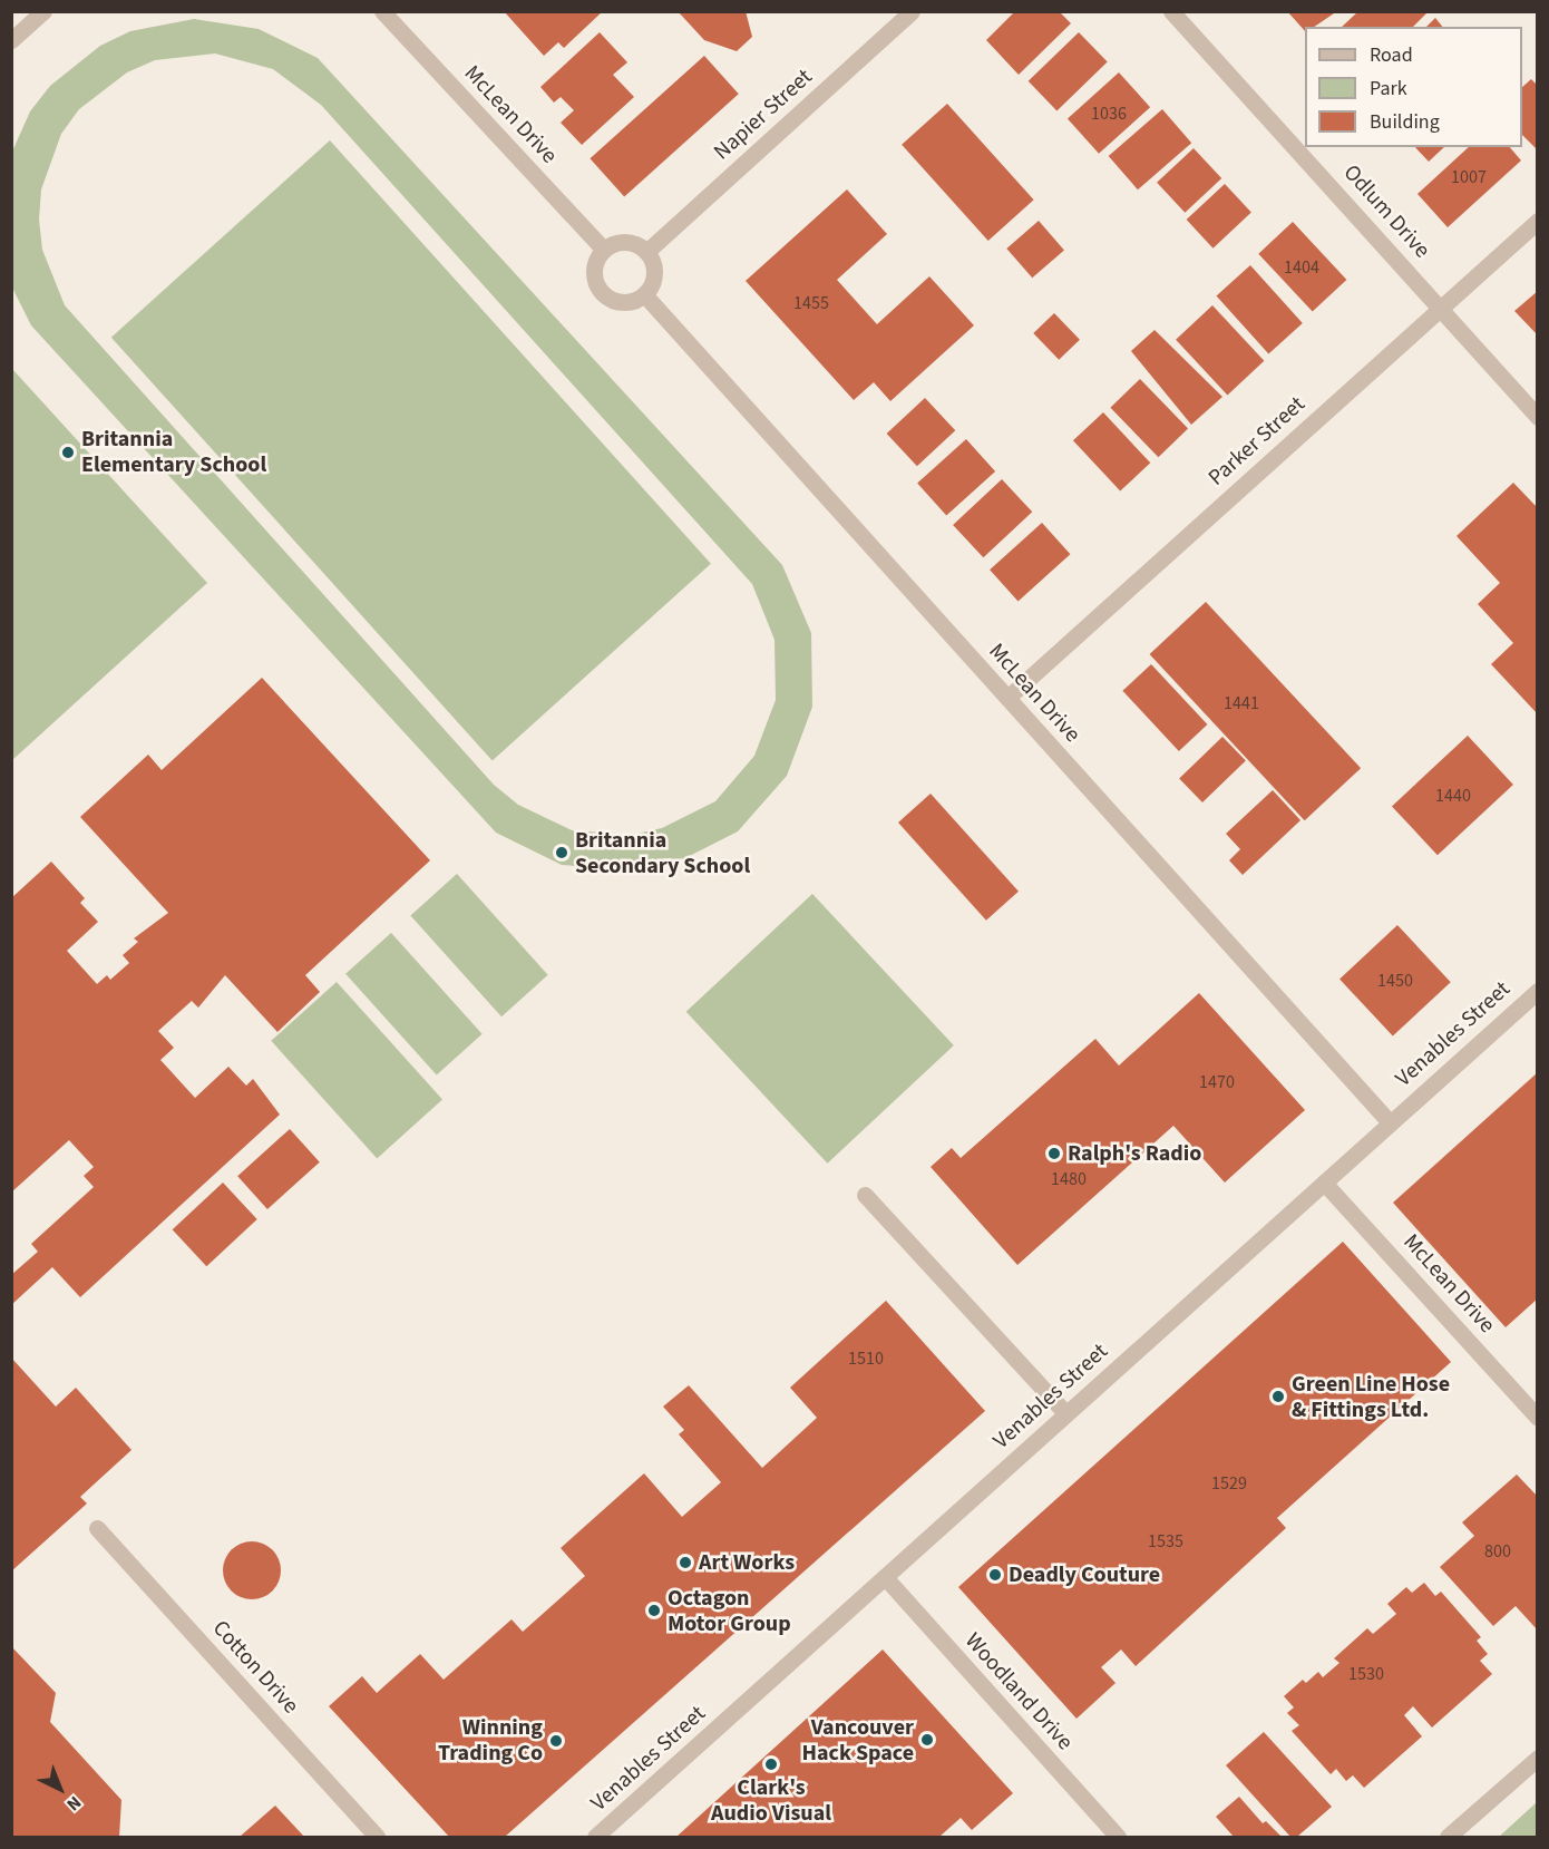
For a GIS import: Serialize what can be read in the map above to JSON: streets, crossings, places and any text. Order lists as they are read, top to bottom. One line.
{"streets":{"street":["McLean Drive","Napier Street","Odlum Drive","Parker Street","Venables Street","Cotton Drive","Woodland Drive"]},"crossings":[["McLean Drive","Napier Street"],["McLean Drive","Parker Street"],["McLean Drive","Venables Street"],["Odlum Drive","Parker Street"],["Venables Street","Woodland Drive"]],"places":["Britannia Elementary School","Britannia Secondary School","Ralph's Radio","Green Line Hose & Fittings Ltd.","Art Works","Deadly Couture","Octagon Motor Group","Vancouver Hack Space","Winning Trading Co","Clark's Audio Visual"],"house_numbers":["1036","1007","1404","1455","1441","1440","1450","1470","1480","1510","1529","1535","800","1530"],"legend":["Road","Park","Building"],"north":"bottom right"}
